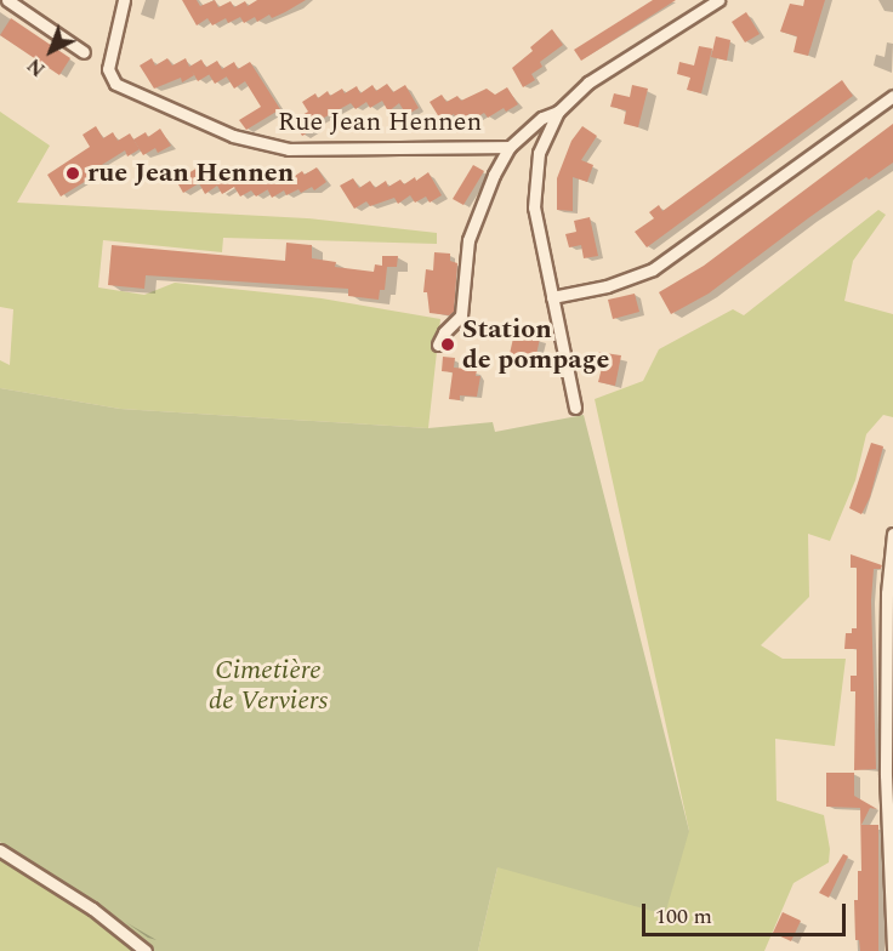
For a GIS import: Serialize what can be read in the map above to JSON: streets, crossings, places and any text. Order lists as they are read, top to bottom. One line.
{"streets":{"street":["Rue Jean Hennen"]},"parks":["Cimetière de Verviers"],"places":["rue Jean Hennen","Station de pompage"],"scale_bar":"100 m","north":"bottom left"}
